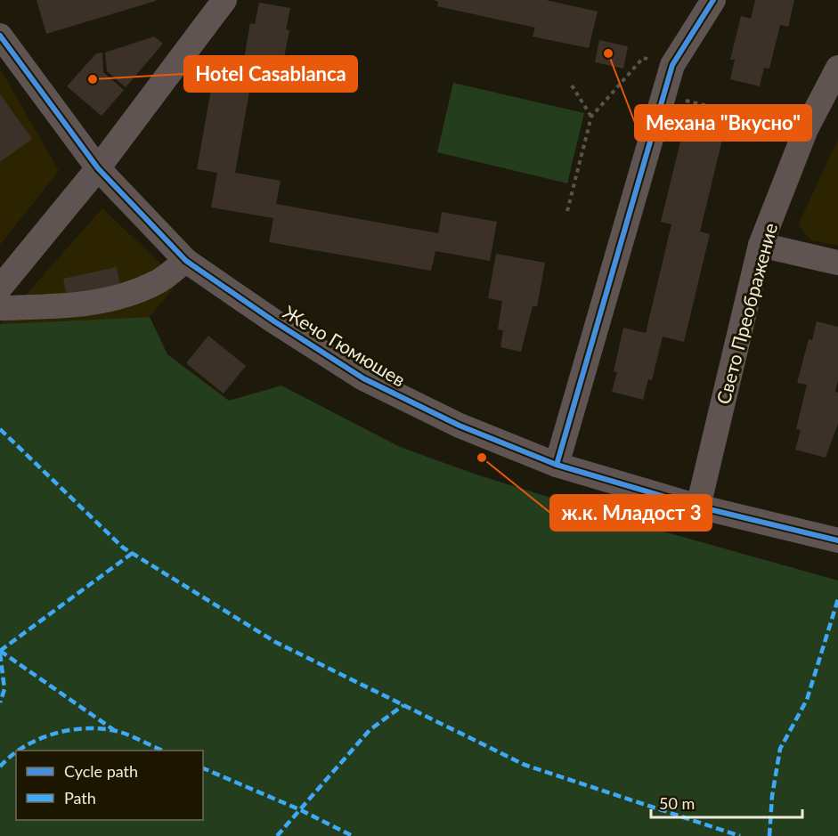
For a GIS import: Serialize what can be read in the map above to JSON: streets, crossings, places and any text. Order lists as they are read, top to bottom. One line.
{"streets":{"street":["Свето Преображение","Жечо Гюмюшев"]},"crossings":[["Свето Преображение","Жечо Гюмюшев"]],"places":["Механа \"Вкусно\"","Hotel Casablanca","ж.к. Младост 3"],"legend":["Cycle path","Path"],"scale_bar":"50 m"}
